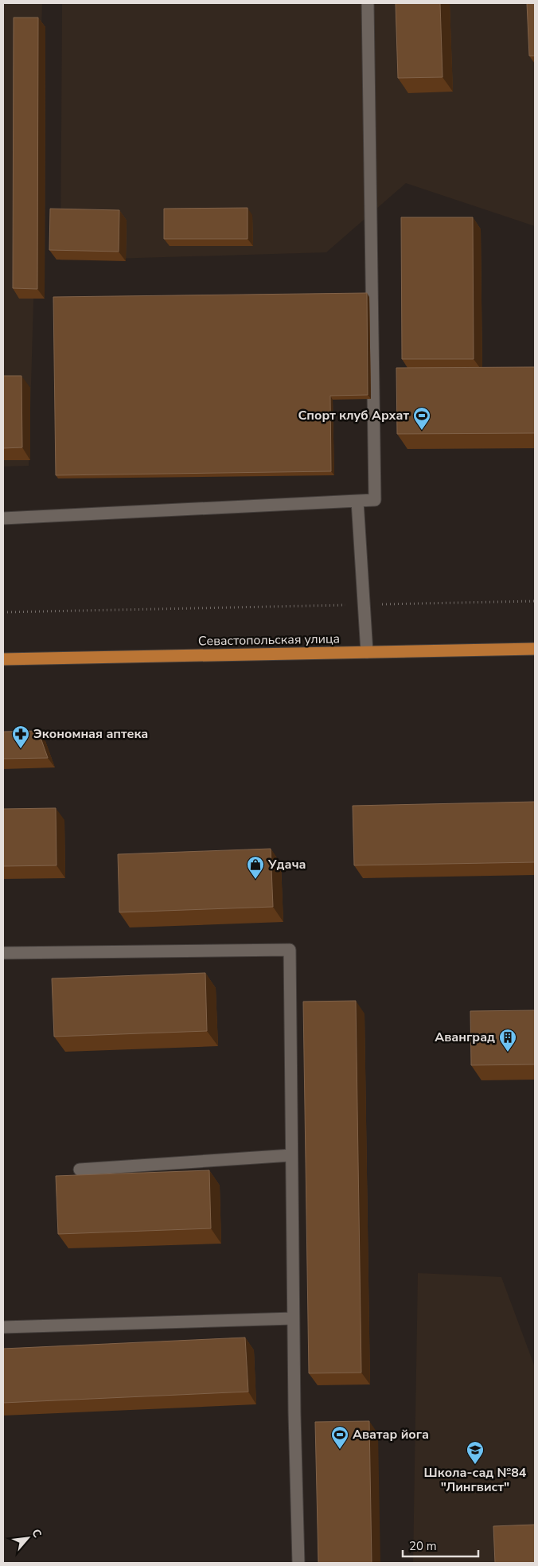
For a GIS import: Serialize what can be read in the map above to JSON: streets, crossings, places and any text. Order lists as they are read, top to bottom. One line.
{"streets":{"main road":["Севастопольская улица"]},"places":{"sports":["Спорт клуб Архат","Аватар йога"],"pharmacy":["Экономная аптека"],"shop":["Удача"],"building":["Аванград"],"school or university":["Школа-сад №84 \"Лингвист\""]},"scale_bar":"20 m","north":"top right"}
